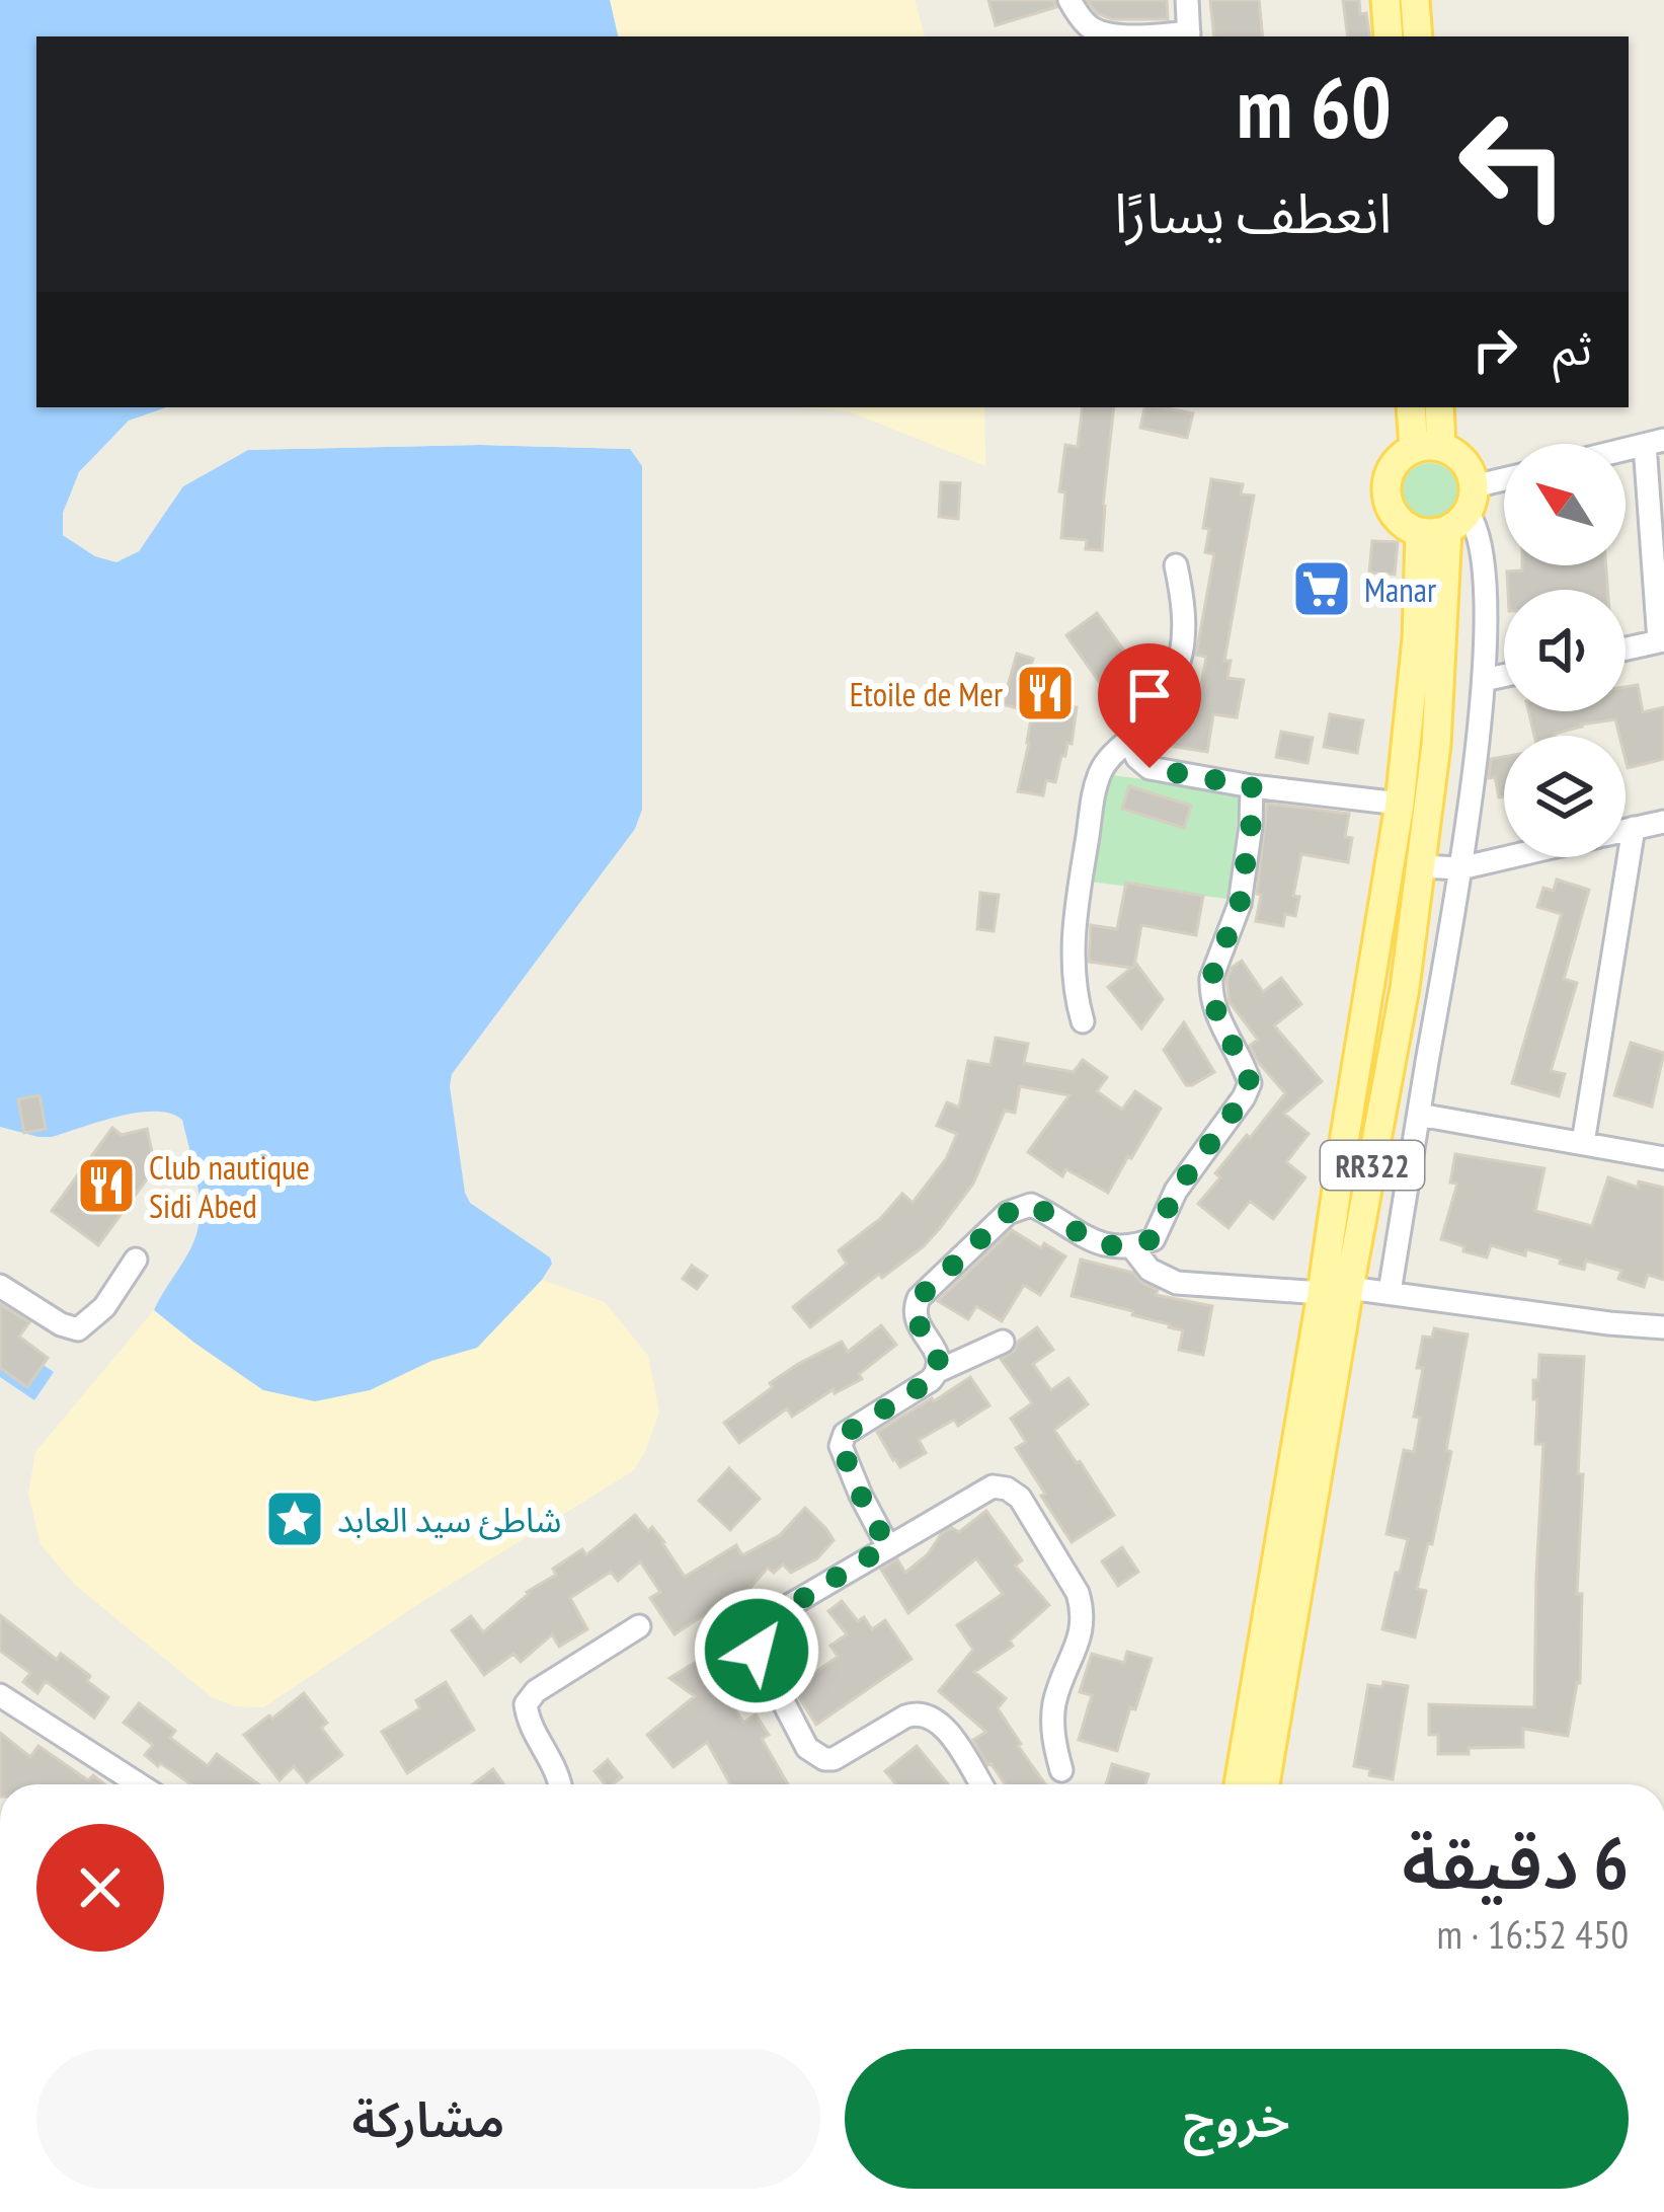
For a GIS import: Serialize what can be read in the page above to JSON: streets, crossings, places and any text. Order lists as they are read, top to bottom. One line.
{"streets":{"main road":["RR322"]},"places":{"supermarket":["Manar"],"restaurant":["Etoile de Mer","Club nautique Sidi Abed"],"place":["شاطئ سيد العابد"]},"north":"top left","page":{"turn":["60 m","انعطف يسارًا"],"then":"ثم","heading":["6 دقيقة","450 m · 16:52"],"buttons":["خروج","مشاركة"]}}
